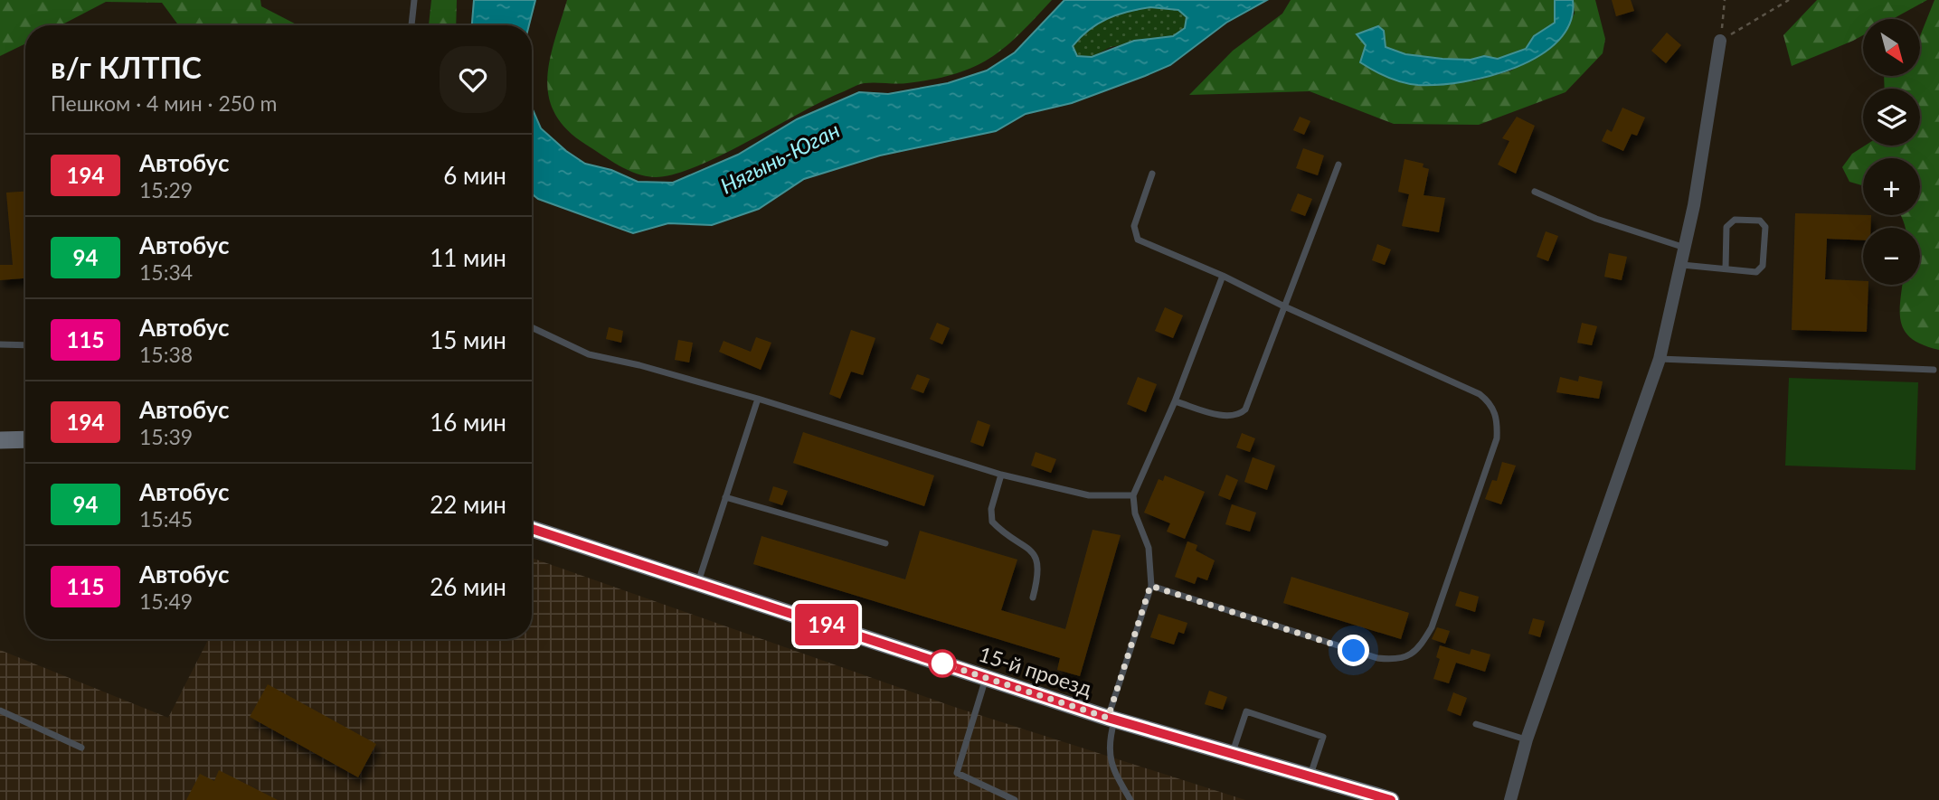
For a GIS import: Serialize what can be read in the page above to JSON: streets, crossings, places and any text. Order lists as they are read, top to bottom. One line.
{"streets":{"main road":["15-й проезд"]},"water":["Нягынь-Юган"],"lines":["bus line 194"],"north":"bottom right","page":{"on_map":"194","map_buttons":["+","−"],"heading":["в/г КЛТПС","Пешком · 4 мин · 250 m"],"list":[{"mark":"194","name":"Автобус","note":"15:29","value":"6 мин"},{"mark":"94","name":"Автобус","note":"15:34","value":"11 мин"},{"mark":"115","name":"Автобус","note":"15:38","value":"15 мин"},{"mark":"194","name":"Автобус","note":"15:39","value":"16 мин"},{"mark":"94","name":"Автобус","note":"15:45","value":"22 мин"},{"mark":"115","name":"Автобус","note":"15:49","value":"26 мин"}]}}
